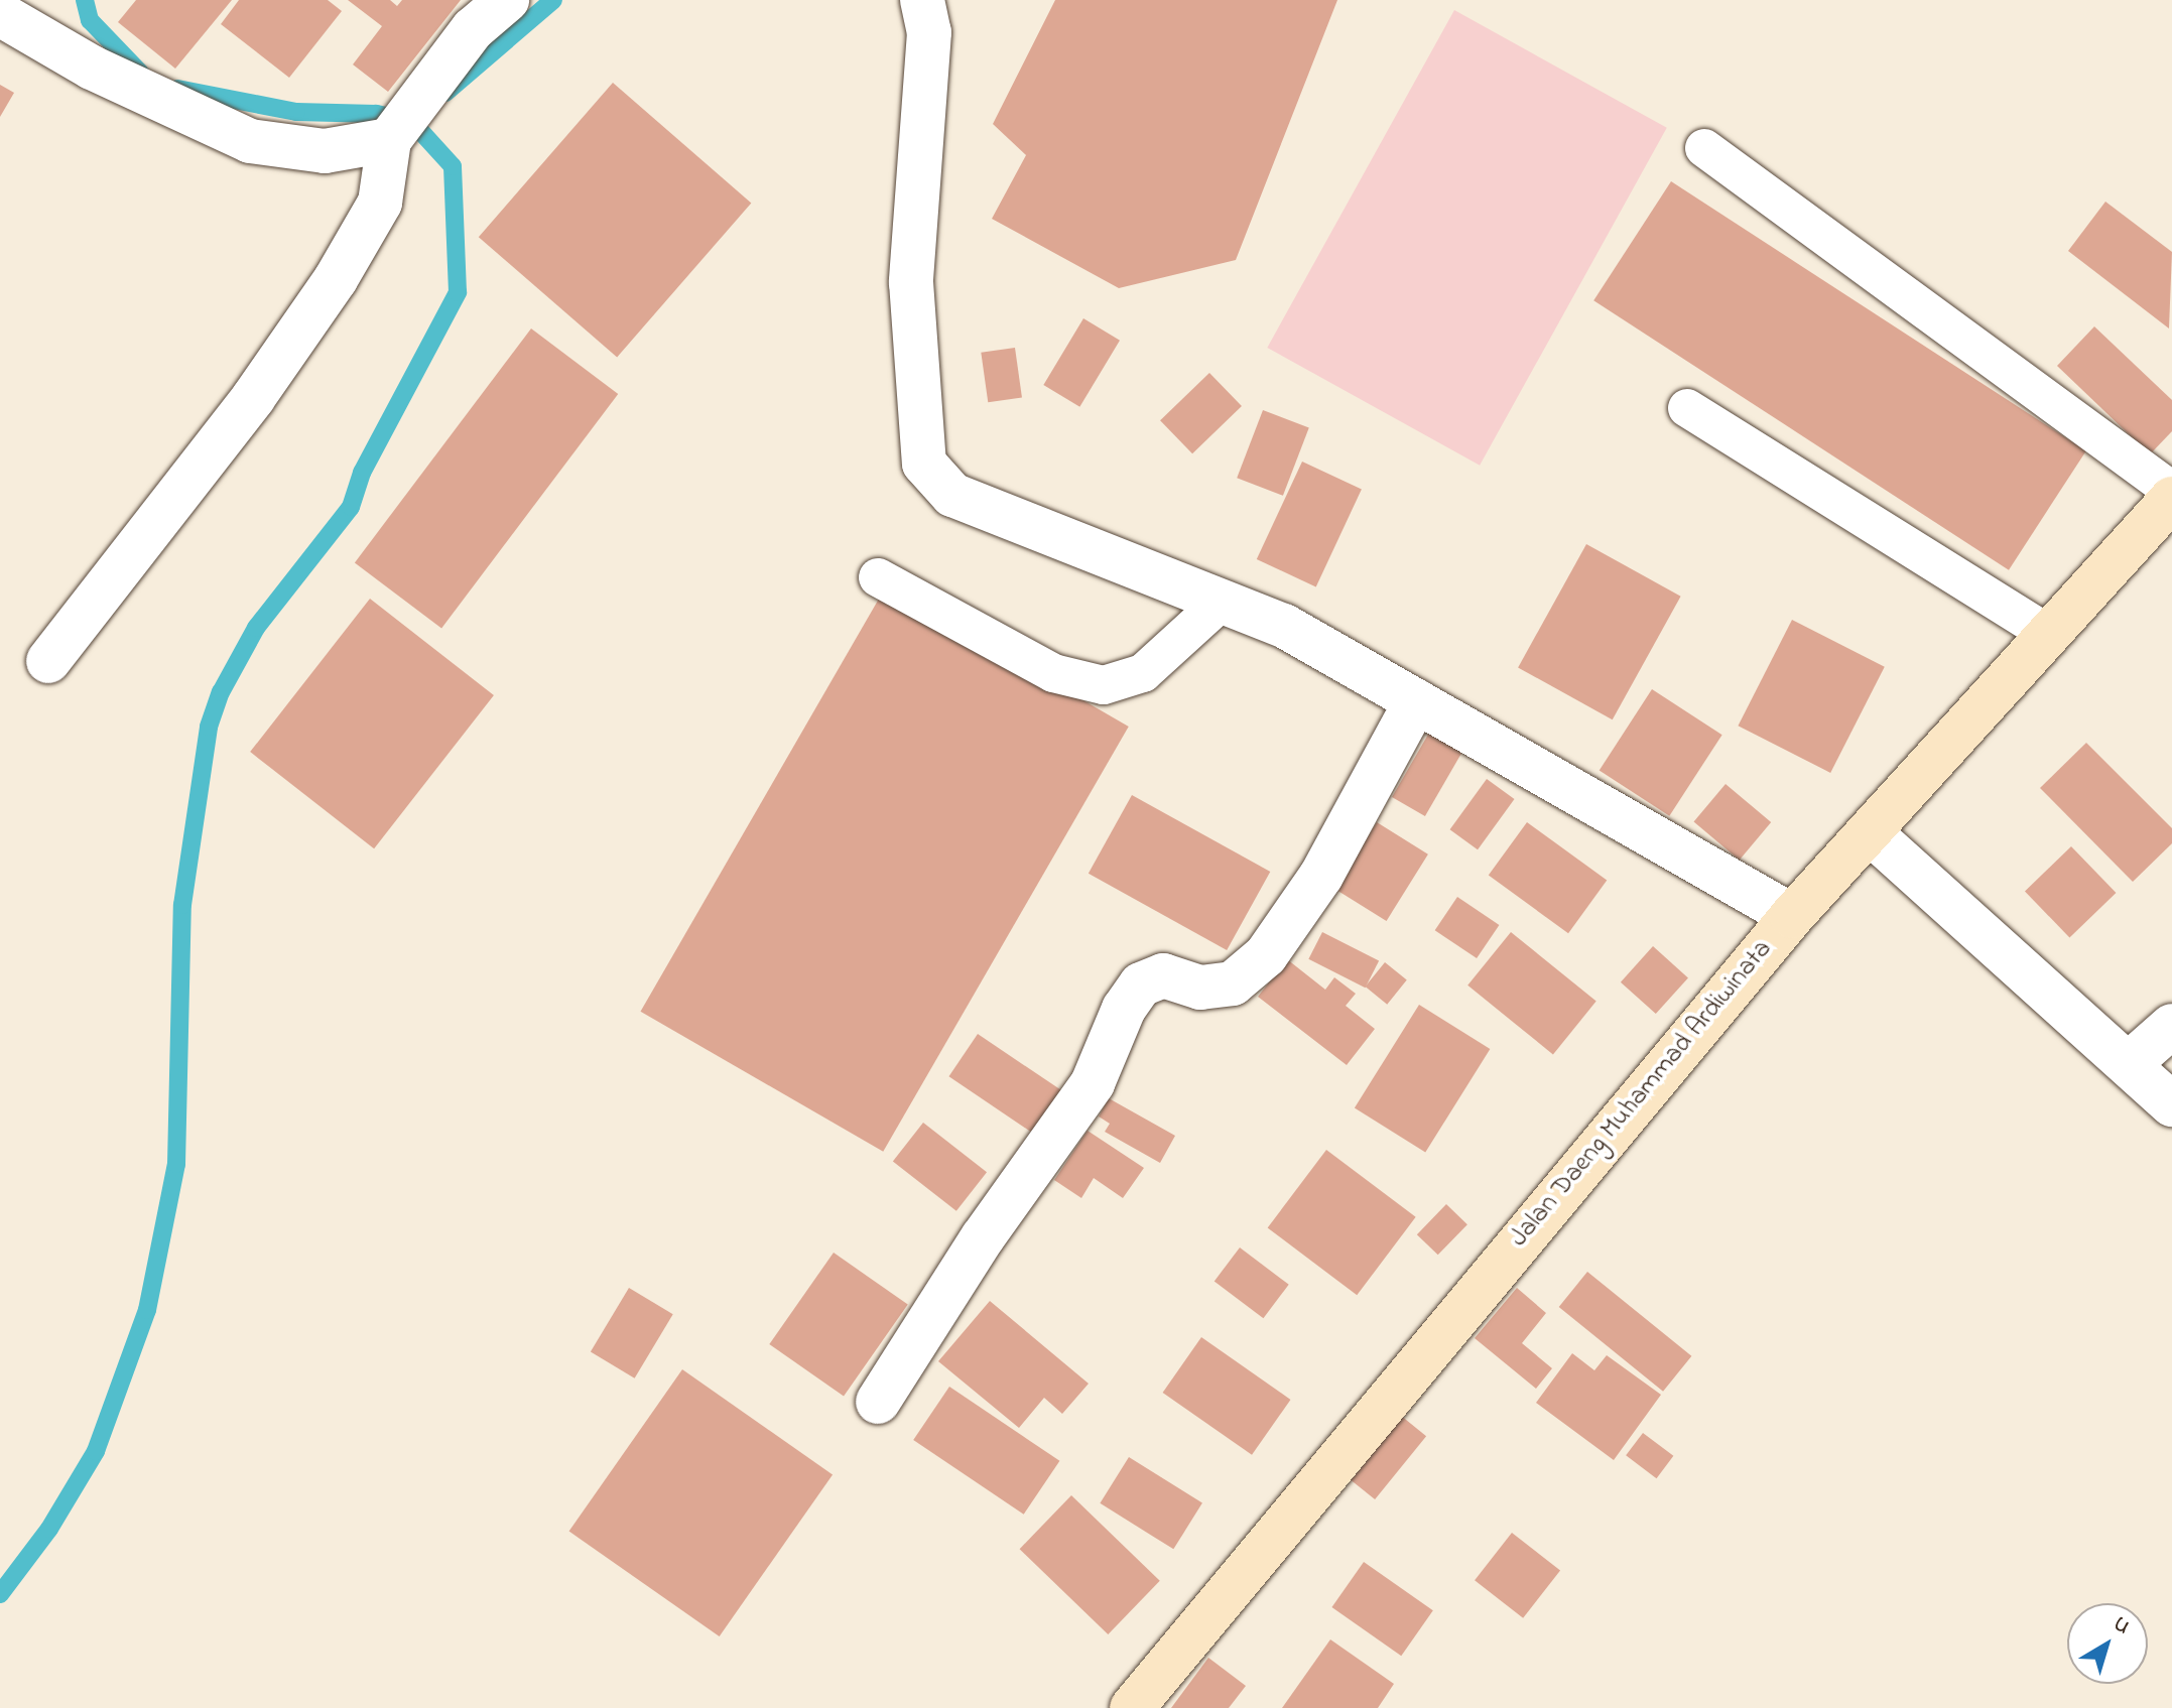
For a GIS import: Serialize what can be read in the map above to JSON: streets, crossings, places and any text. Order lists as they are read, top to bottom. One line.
{"streets":{"main road":["Jalan Daeng Muhammad Ardiwinata"]},"north":"top right"}
